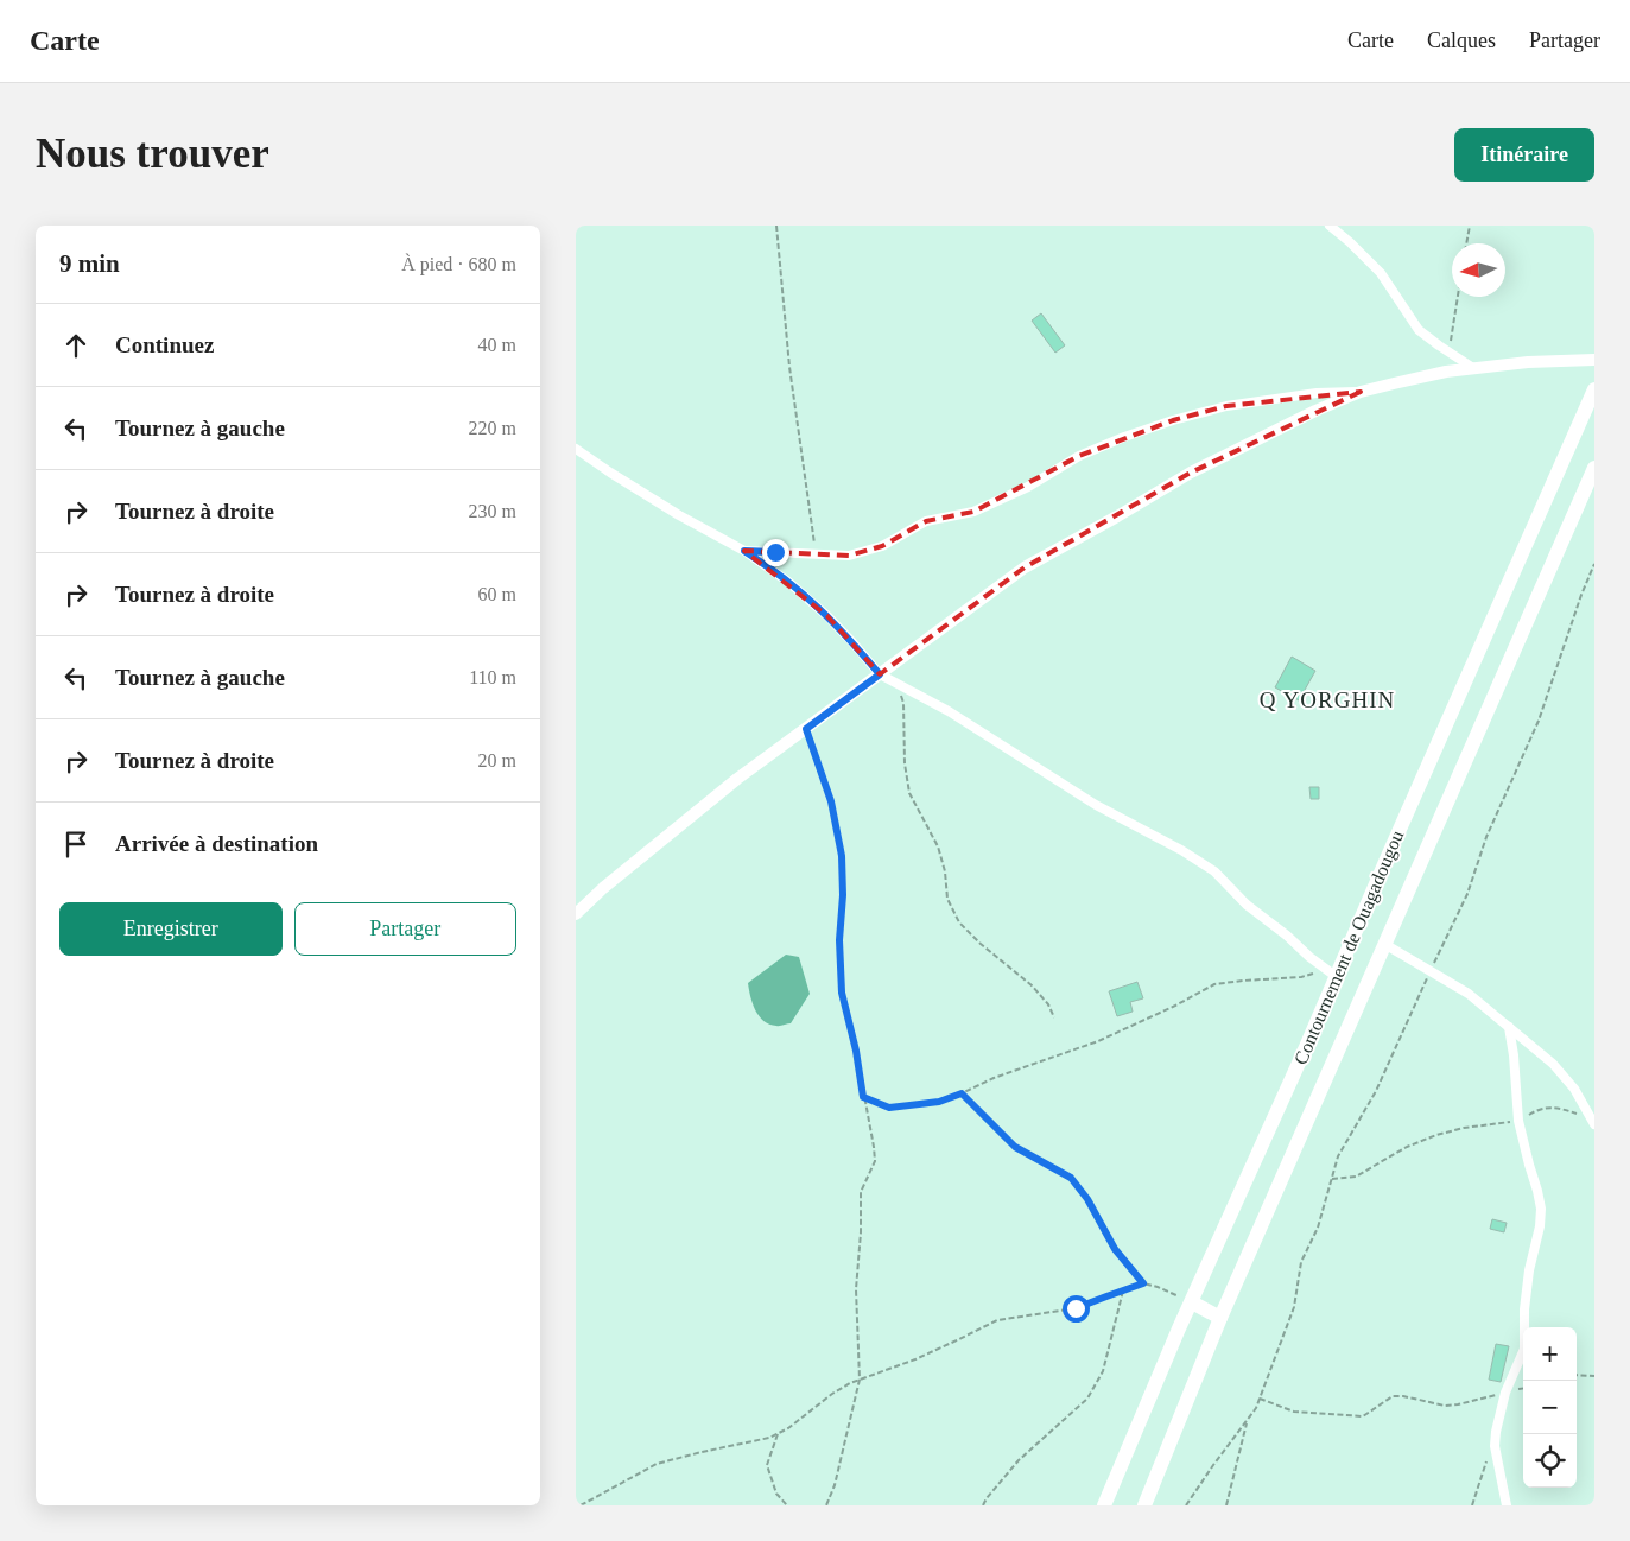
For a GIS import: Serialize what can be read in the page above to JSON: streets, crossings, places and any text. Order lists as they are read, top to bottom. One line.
{"streets":{"highway":["Contournement de Ouagadougou"]},"districts":["Q YORGHIN"],"north":"left","page":{"header":"Carte","nav":["Carte","Calques","Partager"],"buttons":["Itinéraire",["Enregistrer","Partager"]],"title":"Nous trouver","heading":["9 min","À pied · 680 m"],"list":[["Continuez","40 m"],["Tournez à gauche","220 m"],["Tournez à droite","230 m"],["Tournez à droite","60 m"],["Tournez à gauche","110 m"],["Tournez à droite","20 m"],"Arrivée à destination"],"map_buttons":["+","−"]}}
